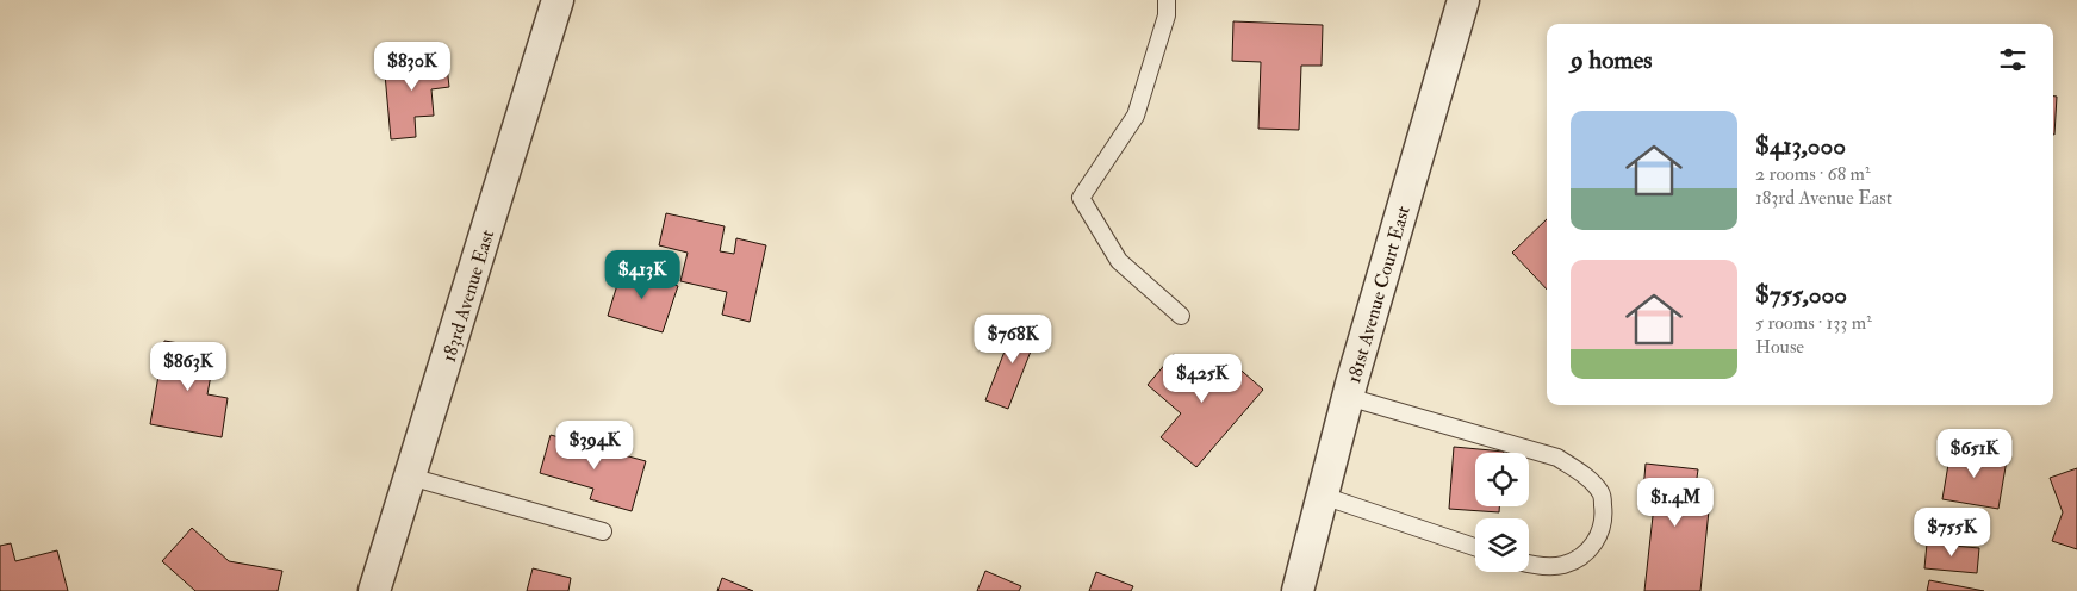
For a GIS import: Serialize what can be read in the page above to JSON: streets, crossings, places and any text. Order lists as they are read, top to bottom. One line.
{"streets":{"street":["181st Avenue Court East","183rd Avenue East"]},"page":{"heading":"9 homes","price":["$830K","$413K","$768K","$863K","$425K","$394K","$651K","$1.4M","$755K"],"list":[{"name":"$413,000","note":"2 rooms · 68 m² · 183rd Avenue East"},{"name":"$755,000","note":"5 rooms · 133 m² · House"}]}}
